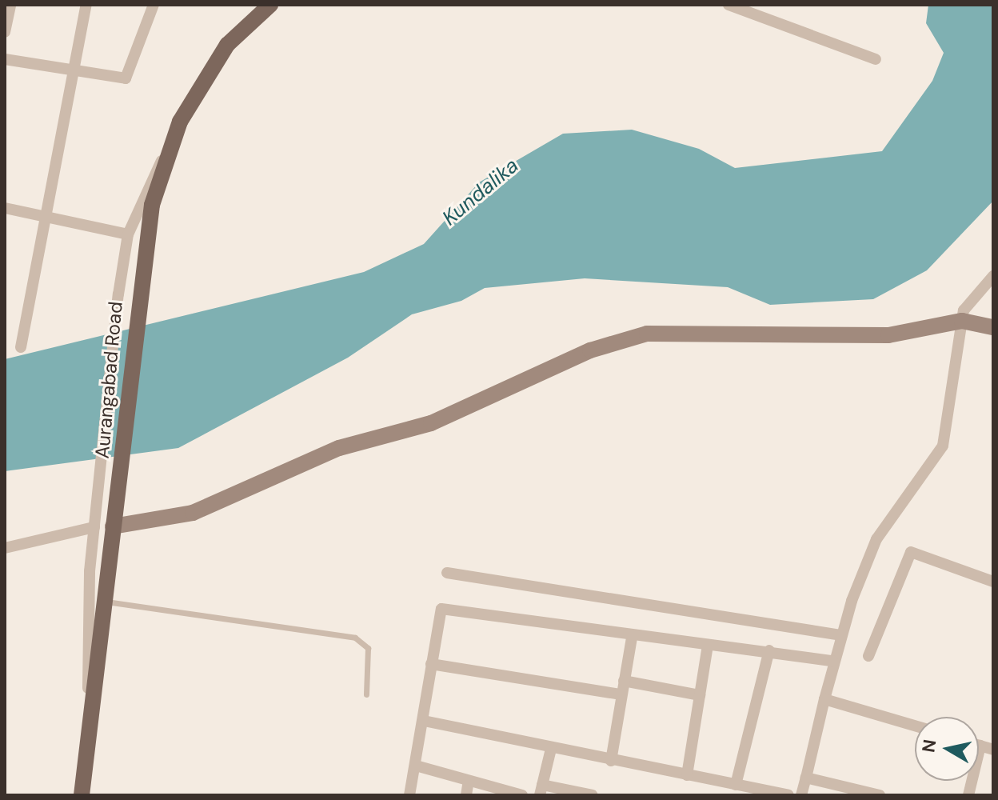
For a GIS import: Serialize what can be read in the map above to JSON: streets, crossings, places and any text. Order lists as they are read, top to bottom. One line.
{"streets":{"main road":["Aurangabad Road"]},"water":["Kundalika"],"north":"left"}
